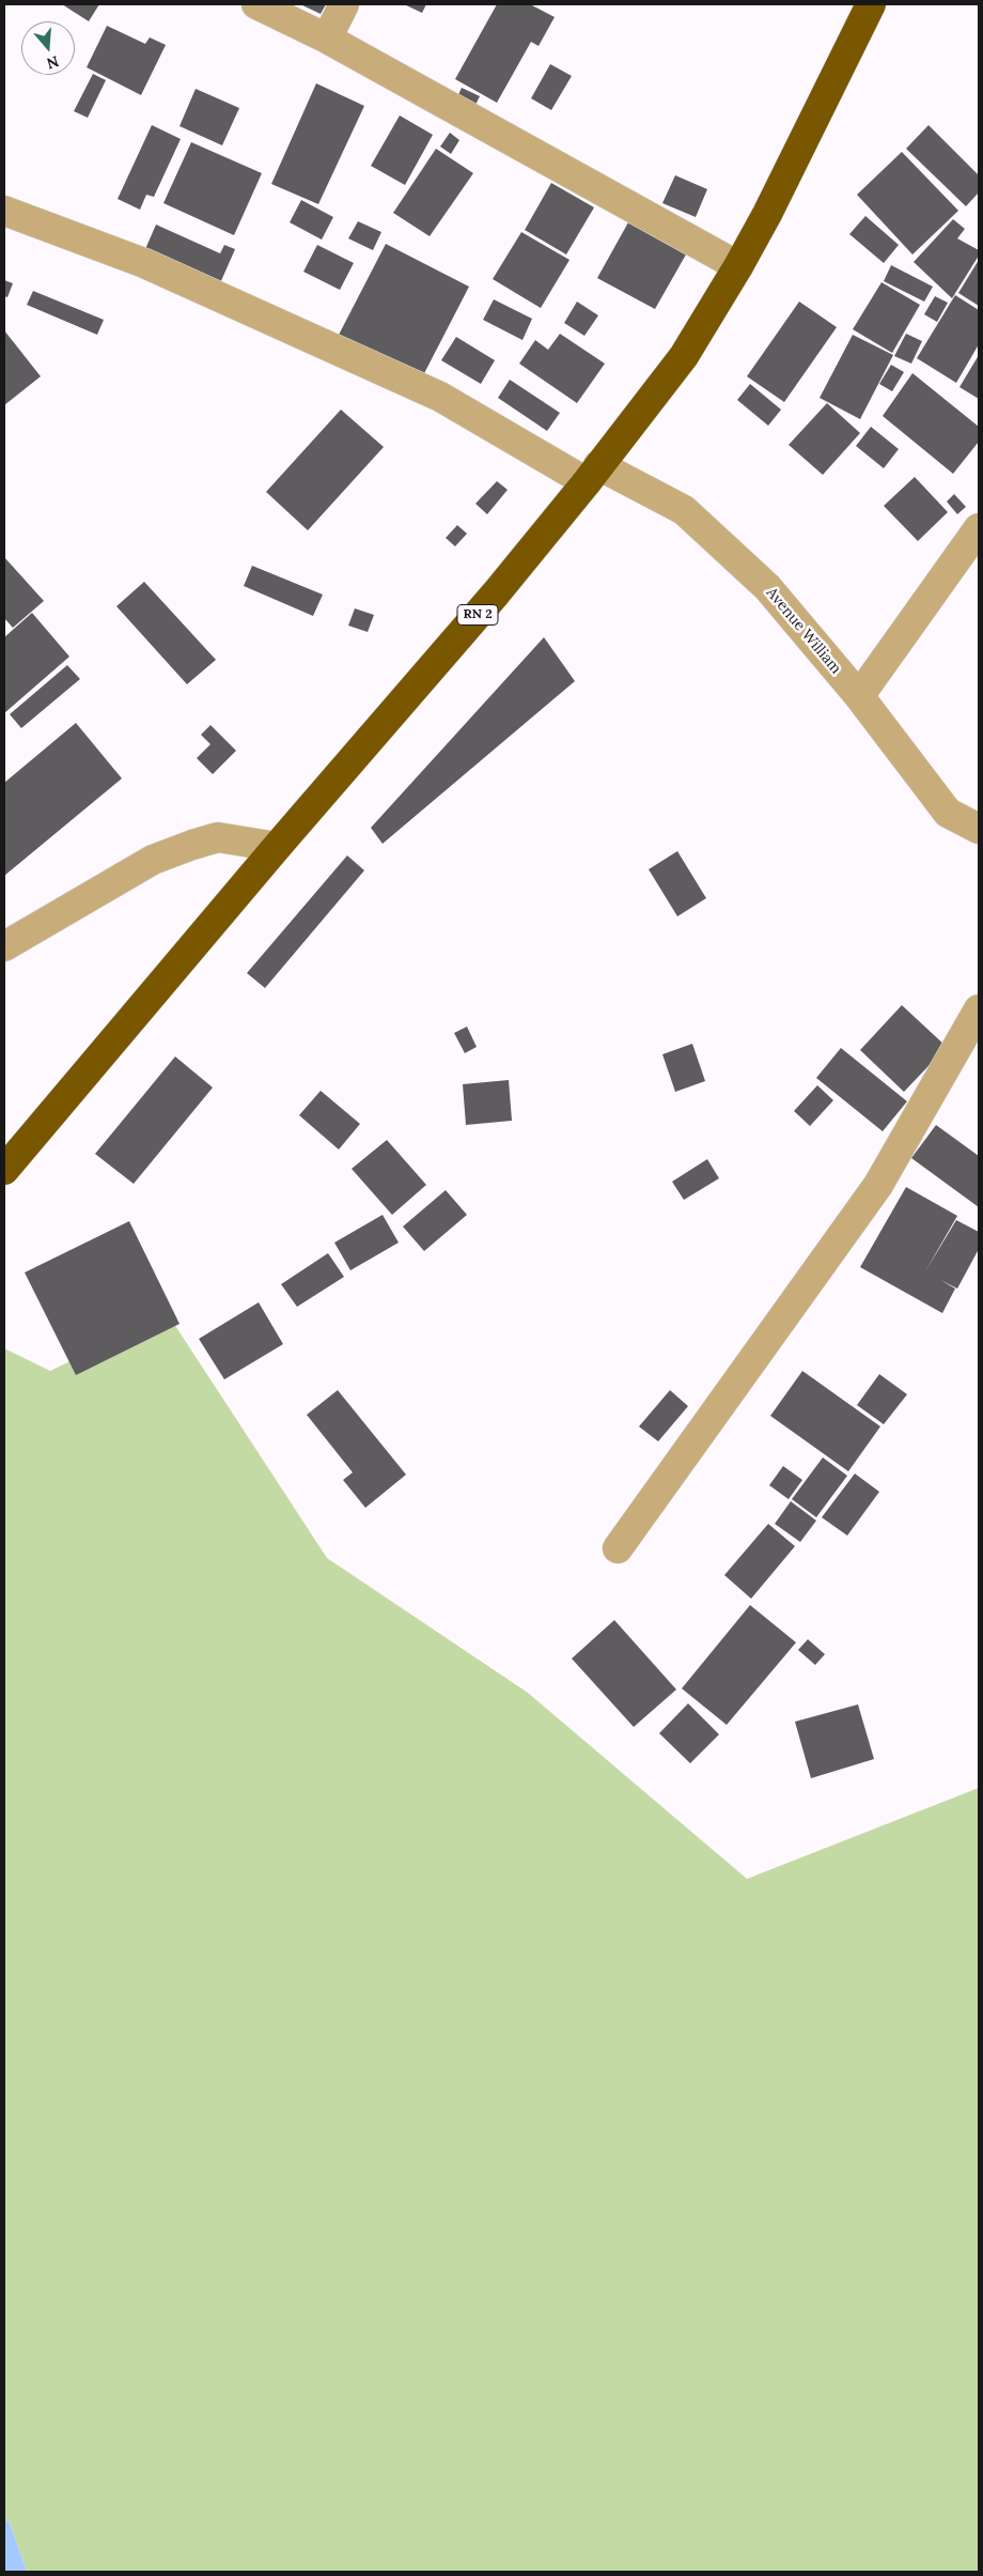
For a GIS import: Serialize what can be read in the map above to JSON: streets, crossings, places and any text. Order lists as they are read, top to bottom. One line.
{"streets":{"highway":["RN 2"],"street":["Avenue William"]},"crossings":[["RN 2","Avenue William"]],"north":"bottom"}
